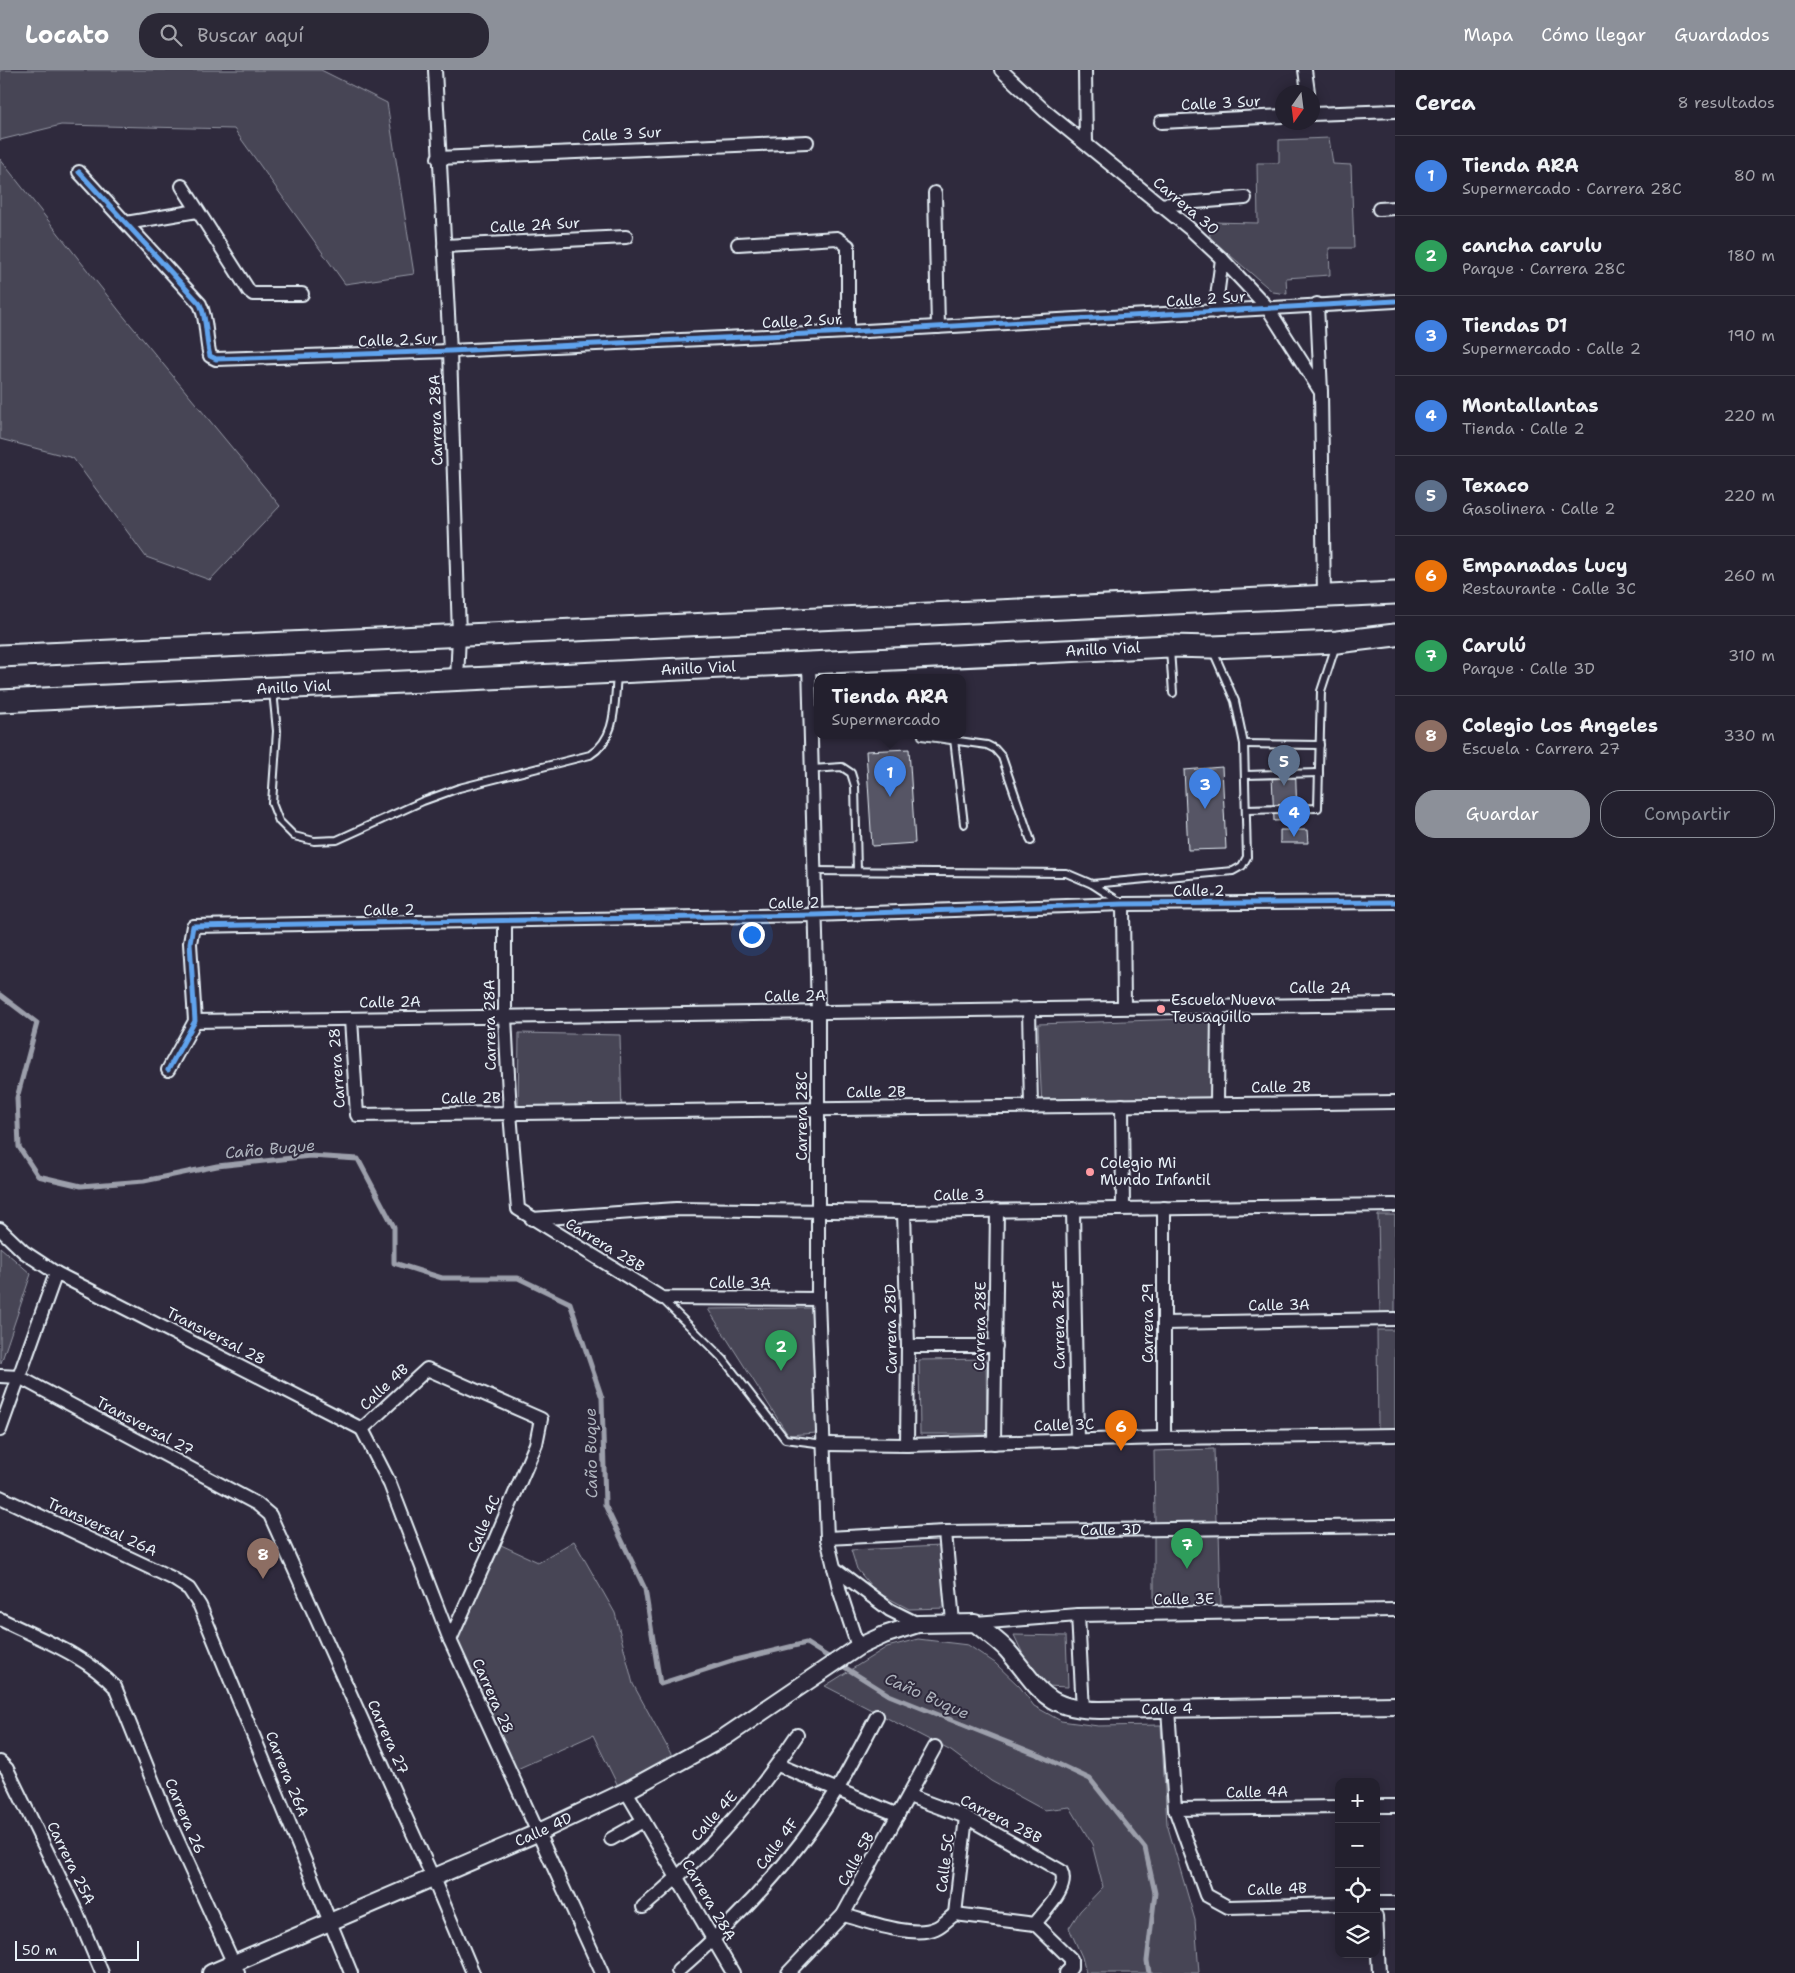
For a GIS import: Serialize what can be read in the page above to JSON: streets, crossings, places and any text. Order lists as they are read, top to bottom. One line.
{"streets":{"highway":["Anillo Vial"],"street":["Calle 3 Sur","Carrera 30","Calle 2A Sur","Calle 2 Sur","Carrera 28A","Calle 2","Calle 2A","Carrera 28","Calle 2B","Carrera 28C","Calle 3","Carrera 28B","Calle 3A","Carrera 29","Carrera 28F","Carrera 28E","Carrera 28D","Transversal 28","Calle 4B","Calle 3C","Transversal 27","Calle 4C","Transversal 26A","Calle 3D","Calle 3E","Calle 4","Carrera 27","Carrera 26A","Calle 4A","Carrera 26","Calle 4E","Calle 4D","Calle 4F","Calle 5B","Carrera 25A","Calle 5C"]},"crossings":[["Calle 3 Sur","Carrera 28A"],["Carrera 30","Calle 2 Sur"],["Calle 2A Sur","Carrera 28A"],["Calle 2 Sur","Carrera 28A"],["Carrera 28A","Anillo Vial"],["Carrera 28A","Calle 2"],["Carrera 28A","Calle 2A"],["Carrera 28A","Calle 2B"],["Carrera 28A","Calle 3"],["Carrera 28A","Carrera 28B"],["Carrera 28A","Calle 4E"],["Carrera 28A","Calle 4D"],["Carrera 28A","Calle 4F"],["Anillo Vial","Carrera 28C"],["Calle 2","Calle 2A"],["Calle 2","Carrera 28C"],["Calle 2A","Carrera 28"],["Calle 2A","Carrera 28C"],["Carrera 28","Calle 2B"],["Carrera 28","Transversal 28"],["Carrera 28","Calle 4B"],["Carrera 28","Calle 4C"],["Carrera 28","Calle 4D"],["Calle 2B","Carrera 28C"],["Carrera 28C","Calle 3"],["Carrera 28C","Calle 3A"],["Carrera 28C","Calle 3C"],["Carrera 28C","Calle 3D"],["Carrera 28C","Calle 4D"],["Calle 3","Carrera 28B"],["Calle 3","Carrera 29"],["Calle 3","Carrera 28F"],["Calle 3","Carrera 28E"],["Calle 3","Carrera 28D"],["Carrera 28B","Calle 3A"],["Carrera 28B","Calle 5B"],["Carrera 28B","Calle 5C"],["Calle 3A","Carrera 29"],["Carrera 29","Calle 3C"],["Carrera 28F","Calle 3C"],["Carrera 28E","Calle 3C"],["Carrera 28D","Calle 3C"],["Transversal 28","Calle 4B"],["Calle 4B","Calle 4C"],["Calle 4B","Calle 4A"],["Transversal 27","Carrera 27"],["Transversal 26A","Carrera 26A"],["Calle 3E","Calle 4"],["Carrera 27","Calle 4D"],["Carrera 26A","Calle 4D"],["Carrera 26","Calle 4D"]],"water":["Caño Buque"],"places":["Escuela Nueva Teusaquillo","Colegio Mi Mundo Infantil"],"scale_bar":"50 m","north":"bottom","page":{"header":"Locato","search":"Buscar aquí","nav":["Mapa","Cómo llegar","Guardados"],"heading":["Cerca","8 resultados"],"list":[{"mark":"1","name":"Tienda ARA","note":"Supermercado · Carrera 28C","value":"80 m"},{"mark":"2","name":"cancha carulu","note":"Parque · Carrera 28C","value":"180 m"},{"mark":"3","name":"Tiendas D1","note":"Supermercado · Calle 2","value":"190 m"},{"mark":"4","name":"Montallantas","note":"Tienda · Calle 2","value":"220 m"},{"mark":"5","name":"Texaco","note":"Gasolinera · Calle 2","value":"220 m"},{"mark":"6","name":"Empanadas Lucy","note":"Restaurante · Calle 3C","value":"260 m"},{"mark":"7","name":"Carulú","note":"Parque · Calle 3D","value":"310 m"},{"mark":"8","name":"Colegio Los Angeles","note":"Escuela · Carrera 27","value":"330 m"}],"popup":["Tienda ARA","Supermercado"],"pins":["5","1","3","4","2","6","7","8"],"buttons":["Guardar","Compartir"],"map_buttons":["+","−"],"scale":"50 m"}}
